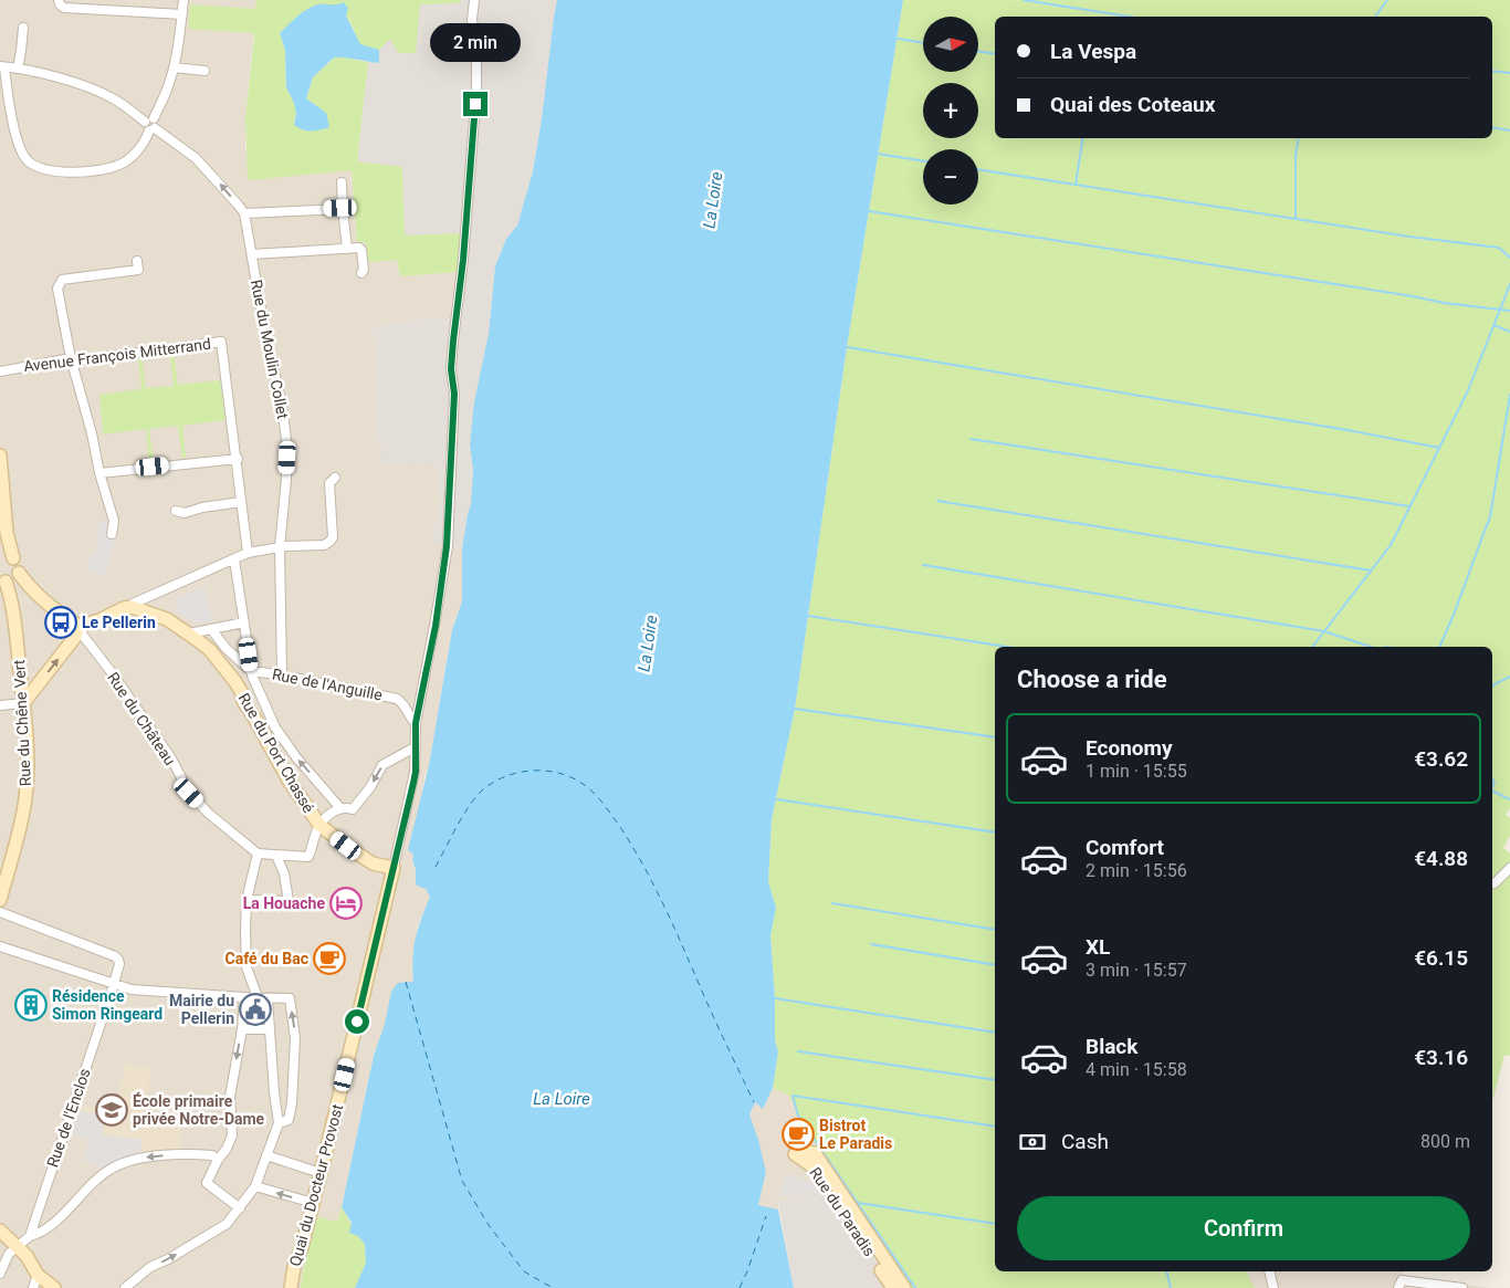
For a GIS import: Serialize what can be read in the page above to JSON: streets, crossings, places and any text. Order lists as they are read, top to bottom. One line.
{"streets":{"street":["Rue du Moulin Collet","Avenue François Mitterrand","Rue de l'Anguille","Rue du Château","Rue du Chêne Vert","Rue du Port Chassé","Rue de l'Enclos","Quai du Docteur Provost","Rue du Paradis"]},"crossings":[["Rue du Moulin Collet","Rue de l'Anguille"],["Rue du Château","Rue du Chêne Vert"],["Rue du Port Chassé","Quai du Docteur Provost"]],"water":["La Loire"],"places":{"bus stop":["Le Pellerin"],"hotel":["La Houache"],"cafe":["Café du Bac","Bistrot Le Paradis"],"building":["Résidence Simon Ringeard"],"public building":["Mairie du Pellerin"],"school or university":["École primaire privée Notre-Dame"]},"north":"right","page":{"map_buttons":["+","−"],"banner":["La Vespa","Quai des Coteaux"],"bubble":"2 min","heading":"Choose a ride","list":[{"name":"Economy","note":"1 min · 15:55","value":"€3.62"},{"name":"Comfort","note":"2 min · 15:56","value":"€4.88"},{"name":"XL","note":"3 min · 15:57","value":"€6.15"},{"name":"Black","note":"4 min · 15:58","value":"€3.16"}],"pay":["Cash","800 m"],"buttons":"Confirm"}}
